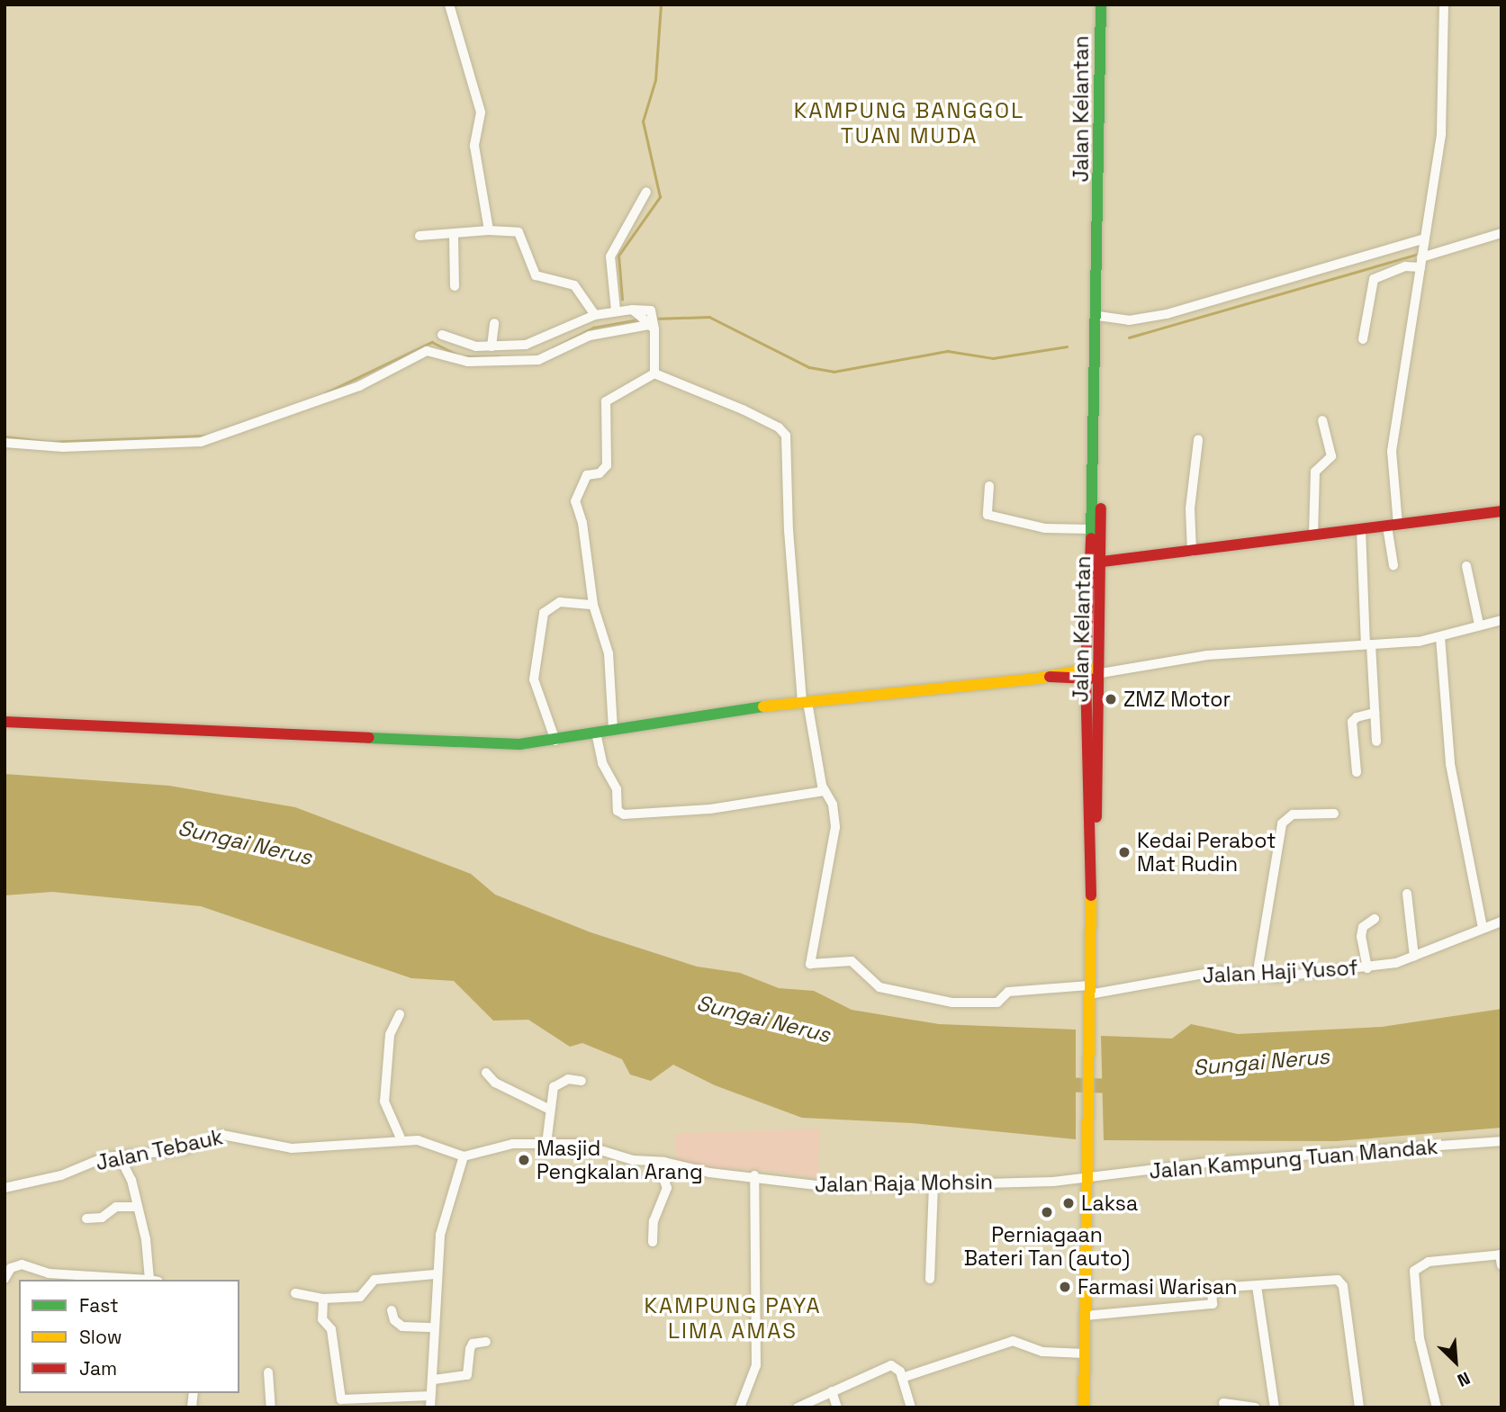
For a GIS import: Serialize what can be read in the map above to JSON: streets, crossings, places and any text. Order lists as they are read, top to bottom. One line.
{"streets":{"main road":["Jalan Kelantan"],"street":["Jalan Haji Yusof","Jalan Tebauk","Jalan Kampung Tuan Mandak","Jalan Raja Mohsin"]},"crossings":[["Jalan Kelantan","Jalan Haji Yusof"],["Jalan Kelantan","Jalan Kampung Tuan Mandak"],["Jalan Kelantan","Jalan Raja Mohsin"],["Jalan Tebauk","Jalan Raja Mohsin"],["Jalan Kampung Tuan Mandak","Jalan Raja Mohsin"]],"districts":["KAMPUNG BANGGOL TUAN MUDA","KAMPUNG PAYA LIMA AMAS"],"water":["Sungai Nerus"],"places":["ZMZ Motor","Kedai Perabot Mat Rudin","Masjid Pengkalan Arang","Laksa","Perniagaan Bateri Tan (auto)","Farmasi Warisan"],"legend":["Fast","Slow","Jam"],"north":"bottom right"}
